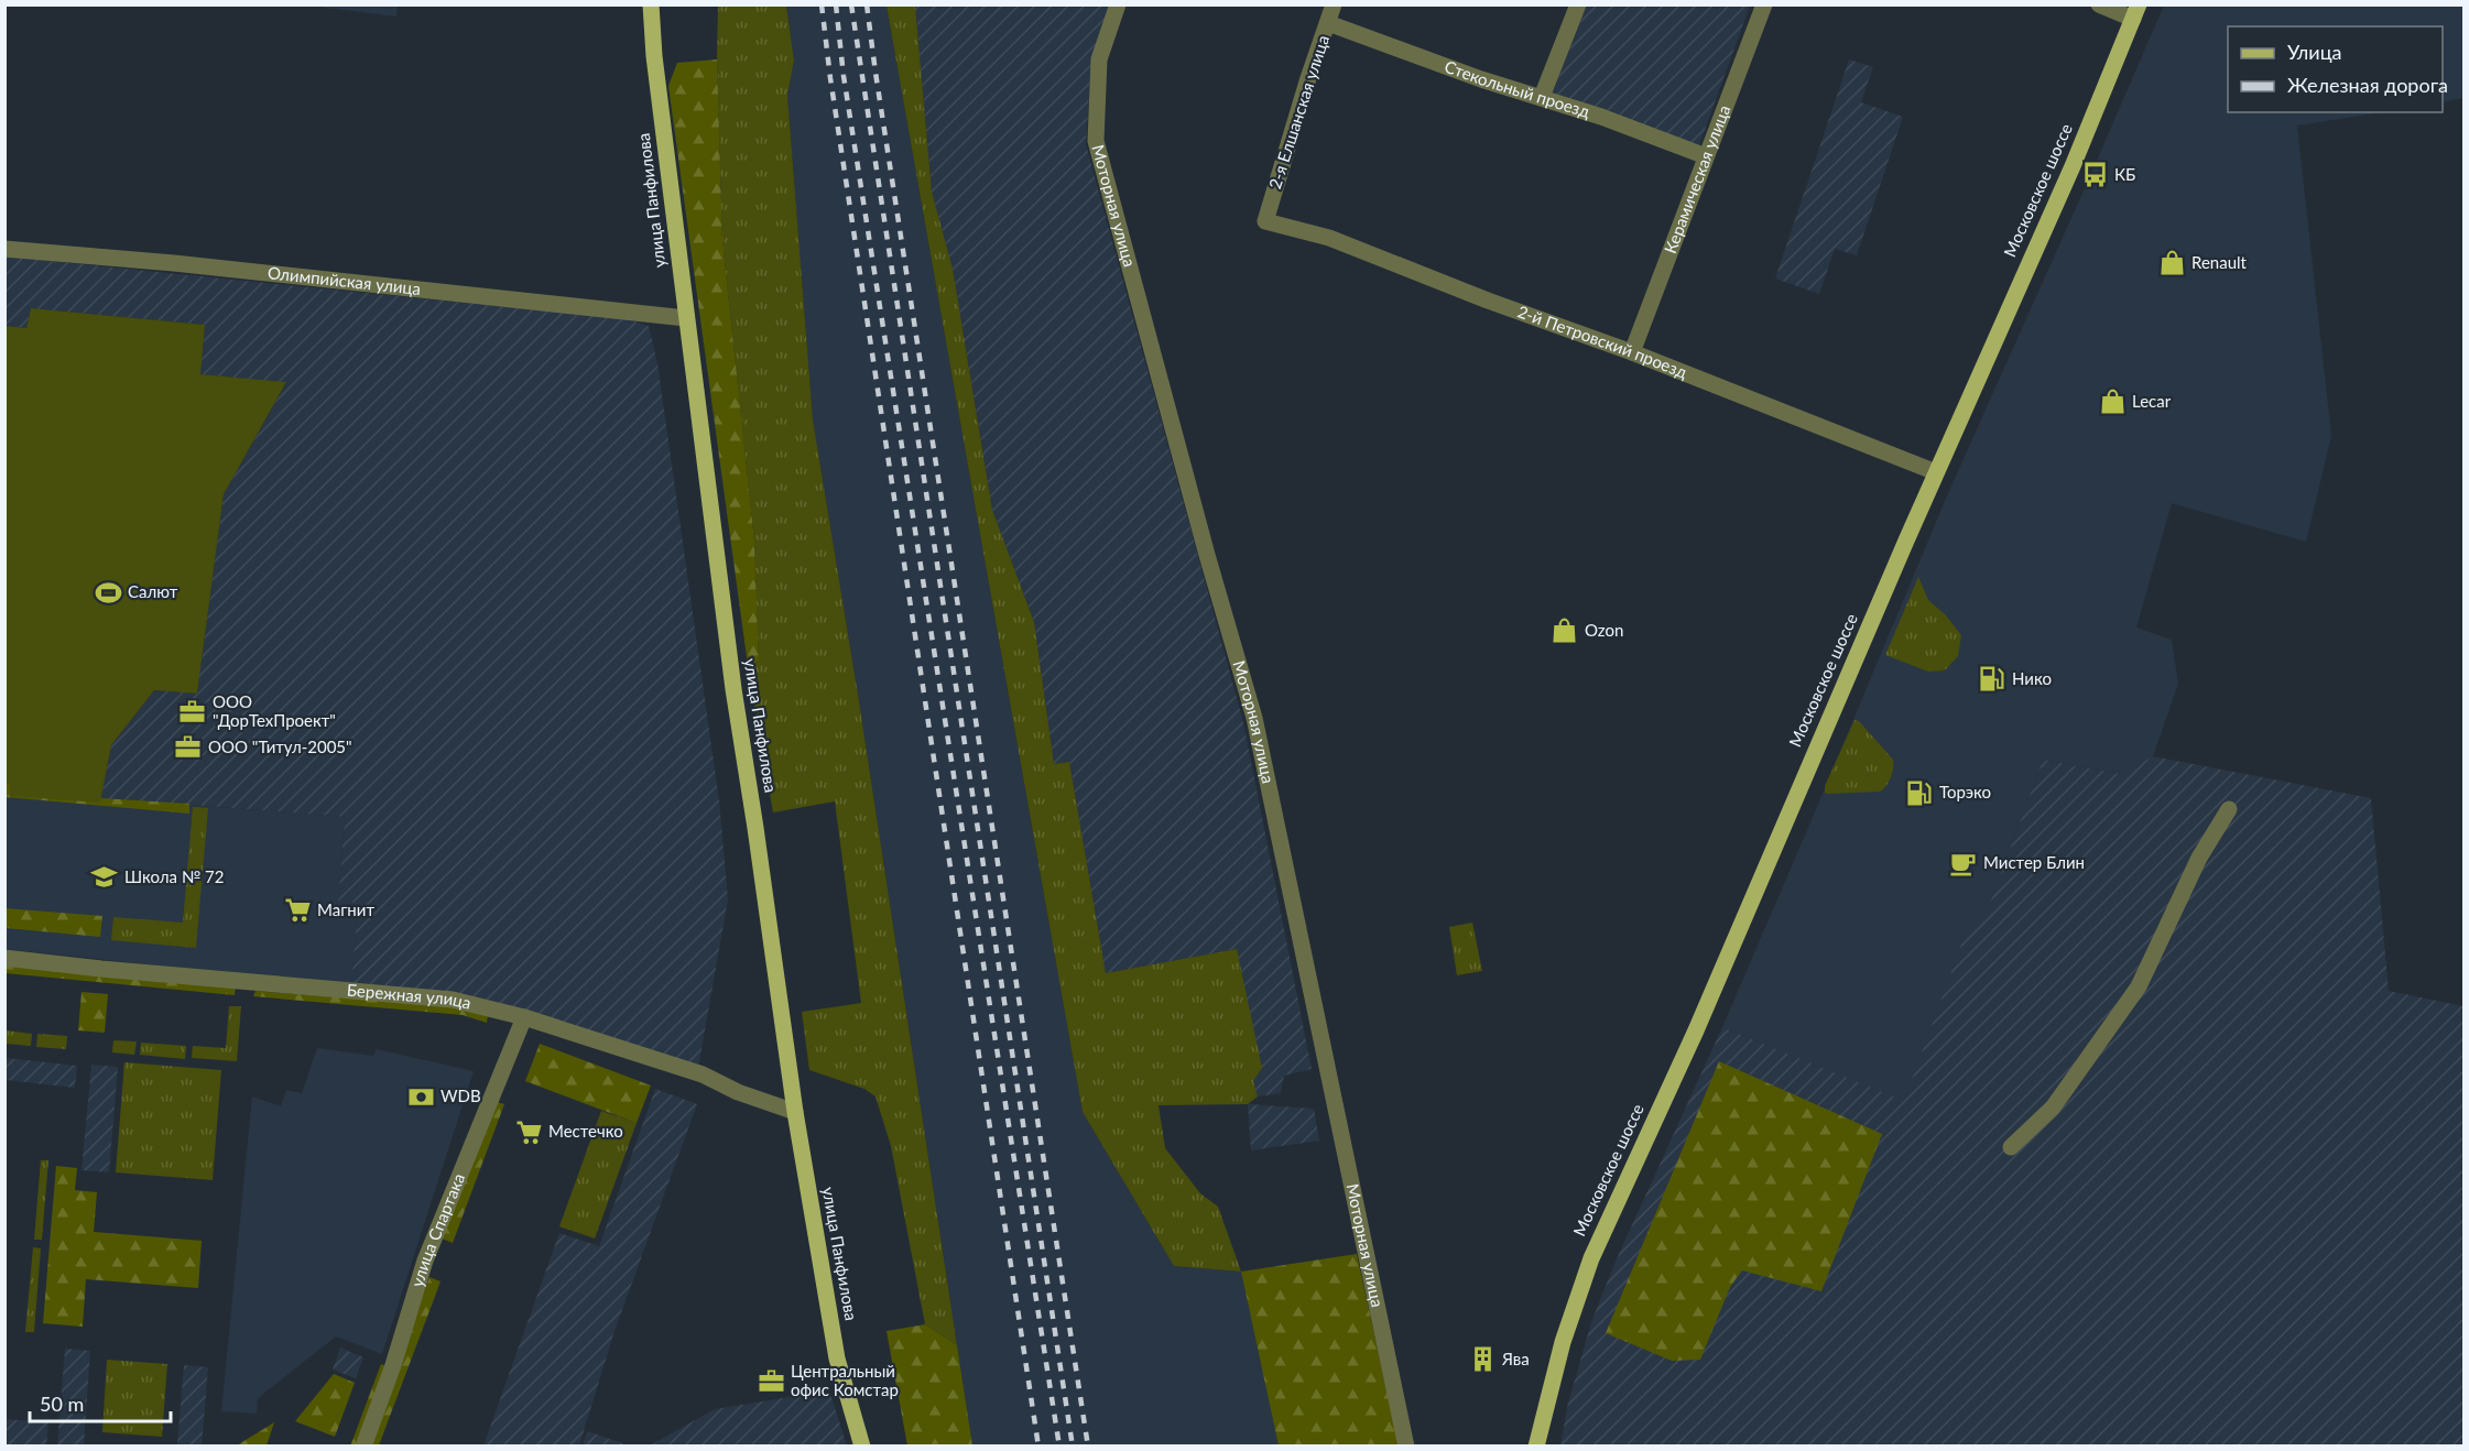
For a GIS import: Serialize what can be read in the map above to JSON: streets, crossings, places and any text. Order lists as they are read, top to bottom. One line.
{"streets":{"main road":["Московское шоссе","улица Панфилова"],"street":["Стекольный проезд","2-я Елшанская улица","Керамическая улица","Моторная улица","Олимпийская улица","2-й Петровский проезд","Бережная улица","улица Спартака"]},"crossings":[["Стекольный проезд","2-я Елшанская улица"],["Стекольный проезд","Керамическая улица"],["2-я Елшанская улица","2-й Петровский проезд"],["Керамическая улица","2-й Петровский проезд"],["Московское шоссе","2-й Петровский проезд"],["улица Панфилова","Олимпийская улица"],["улица Панфилова","Бережная улица"],["Бережная улица","улица Спартака"]],"places":{"bus stop":["КБ"],"shop":["Renault","Lecar","Ozon"],"sports":["Салют"],"fuel station":["Нико","Торэко"],"office":["ООО \"ДорТехПроект\"","ООО \"Титул-2005\"","Центральный офис Комстар"],"cafe":["Мистер Блин"],"school or university":["Школа № 72"],"supermarket":["Магнит","Местечко"],"bank":["WDB"],"building":["Ява"]},"legend":["Улица","Железная дорога"],"scale_bar":"50 m"}
